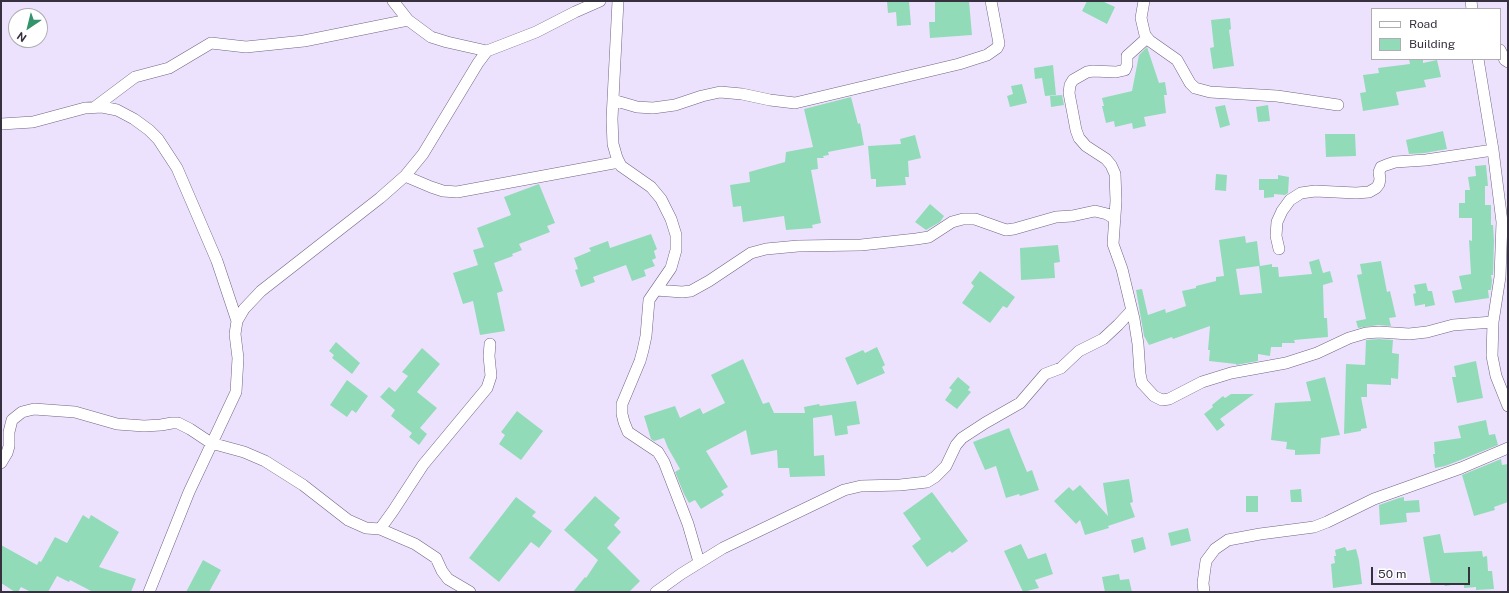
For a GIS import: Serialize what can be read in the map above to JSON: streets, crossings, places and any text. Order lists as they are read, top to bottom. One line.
{"legend":["Road","Building"],"scale_bar":"50 m","north":"bottom left"}
